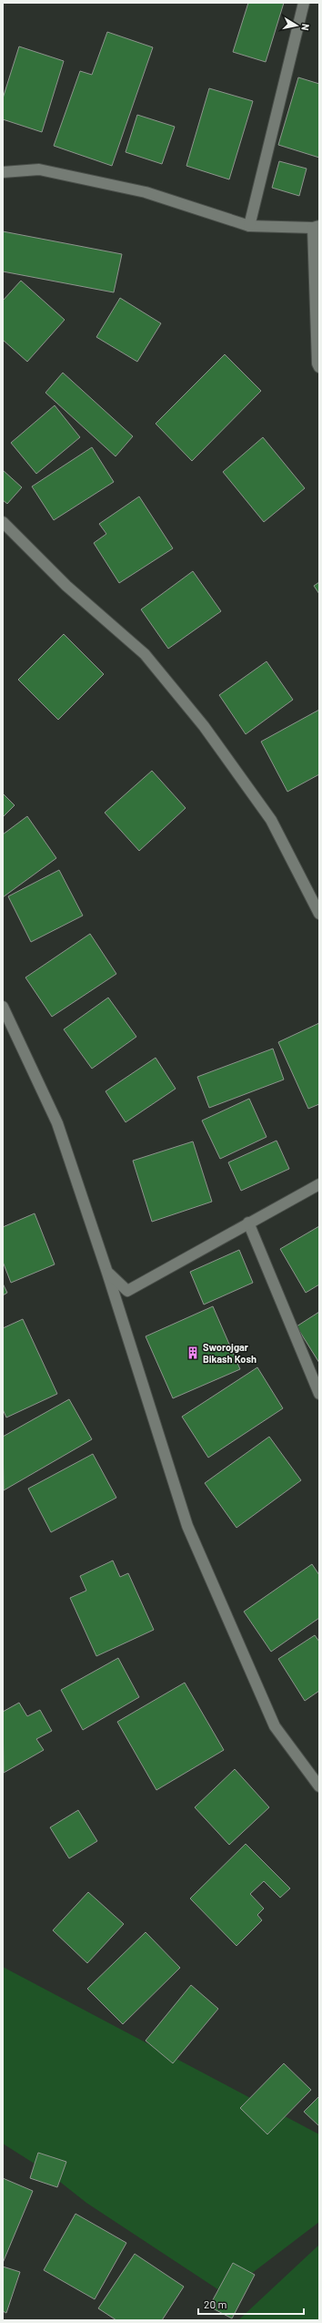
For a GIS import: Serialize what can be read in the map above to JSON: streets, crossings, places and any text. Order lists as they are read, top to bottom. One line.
{"places":{"building":["Sworojgar Bikash Kosh"]},"scale_bar":"20 m","north":"right"}
